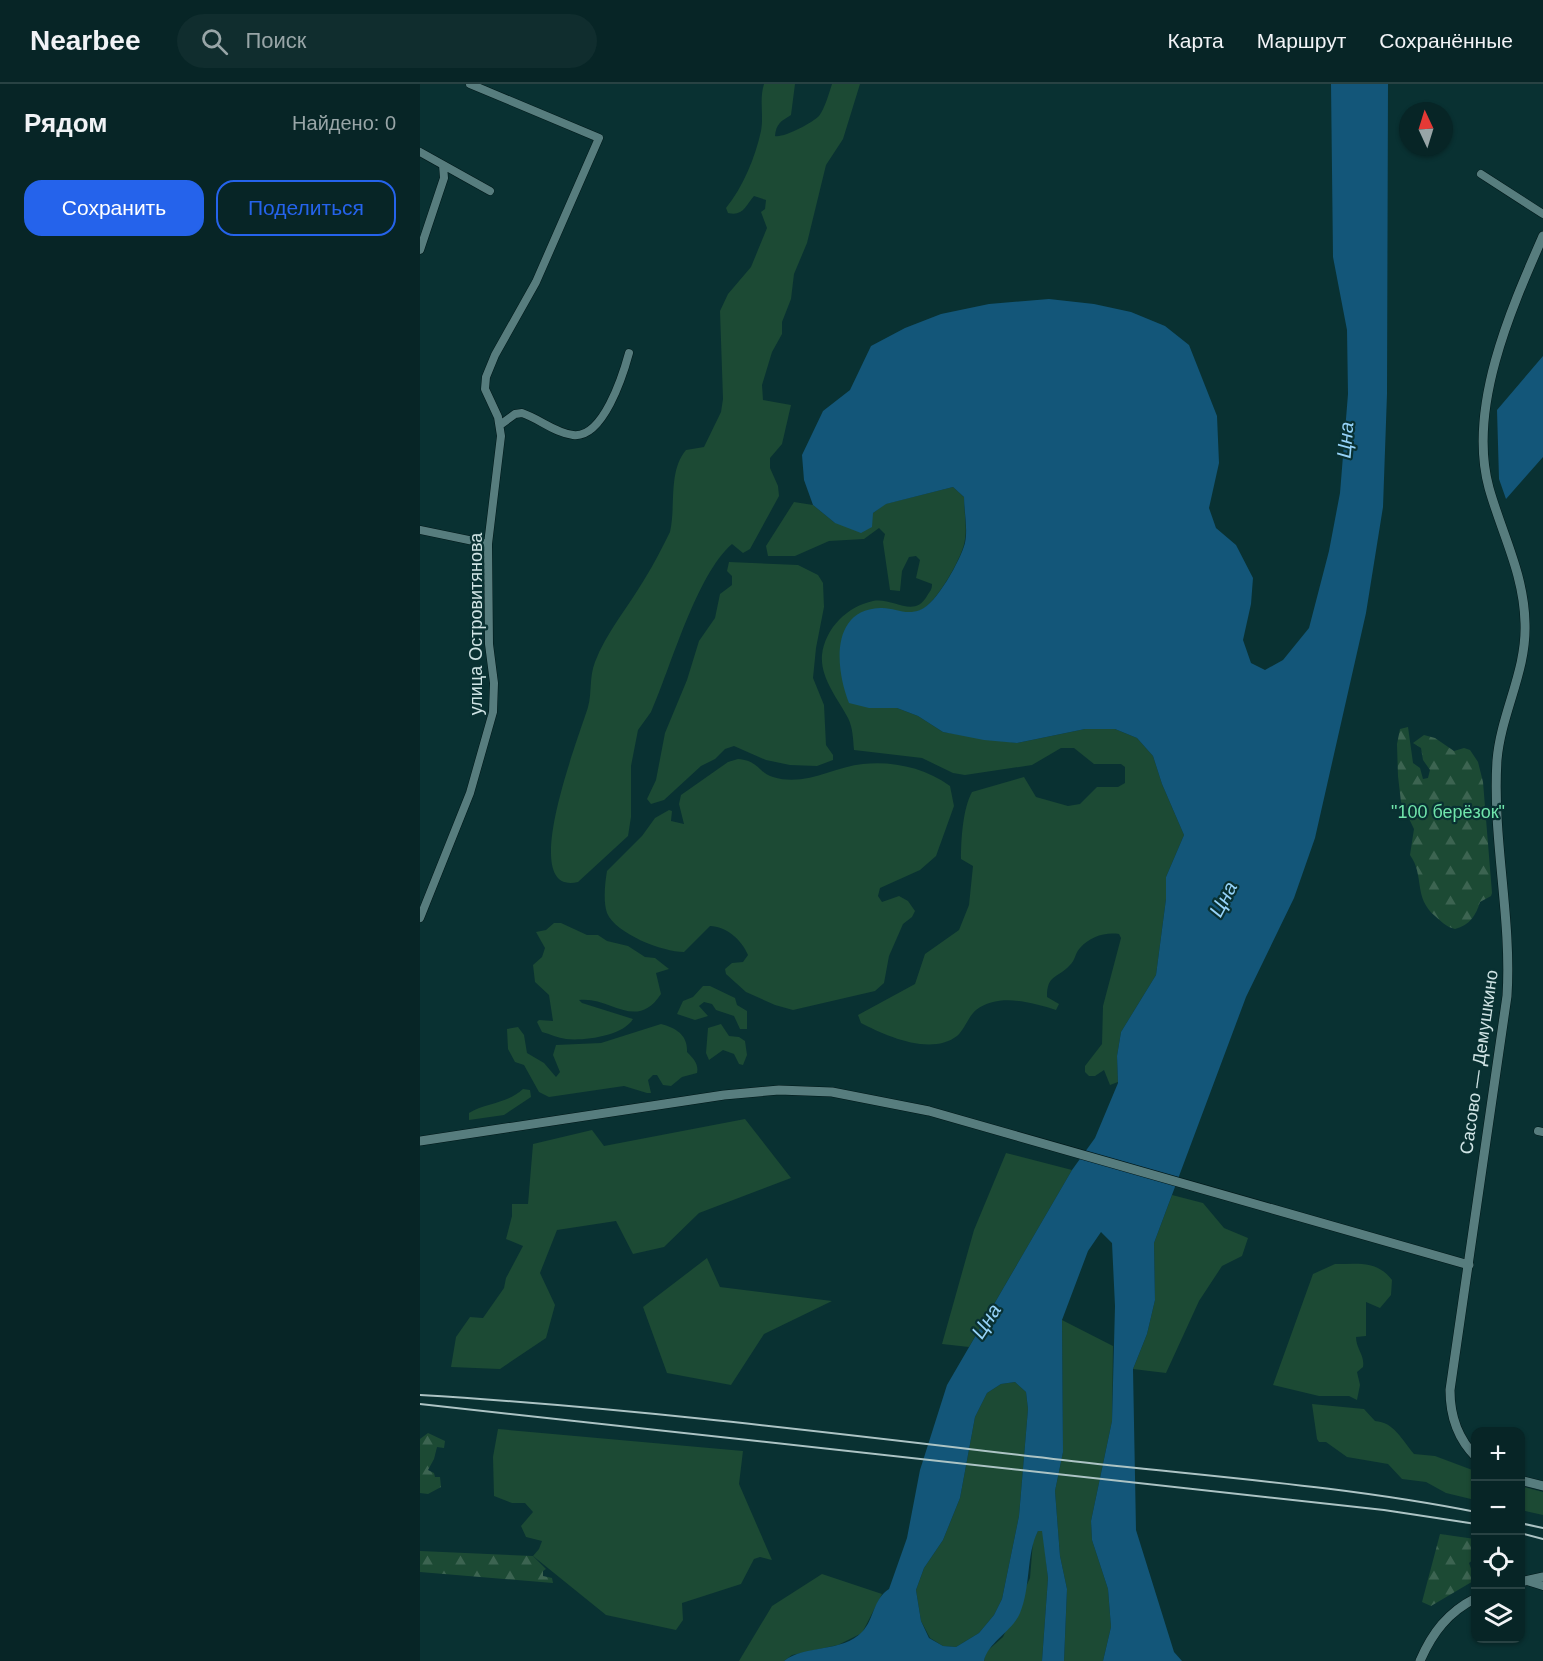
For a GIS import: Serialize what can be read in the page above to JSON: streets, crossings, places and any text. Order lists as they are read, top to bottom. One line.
{"streets":{"street":["улица Островитянова","Сасово — Демушкино"]},"water":["Цна"],"parks":["\"100 берёзок\""],"north":"top","page":{"header":"Nearbee","search":"Поиск","nav":["Карта","Маршрут","Сохранённые"],"heading":["Рядом","Найдено: 0"],"buttons":["Сохранить","Поделиться"],"map_buttons":["+","−"]}}
